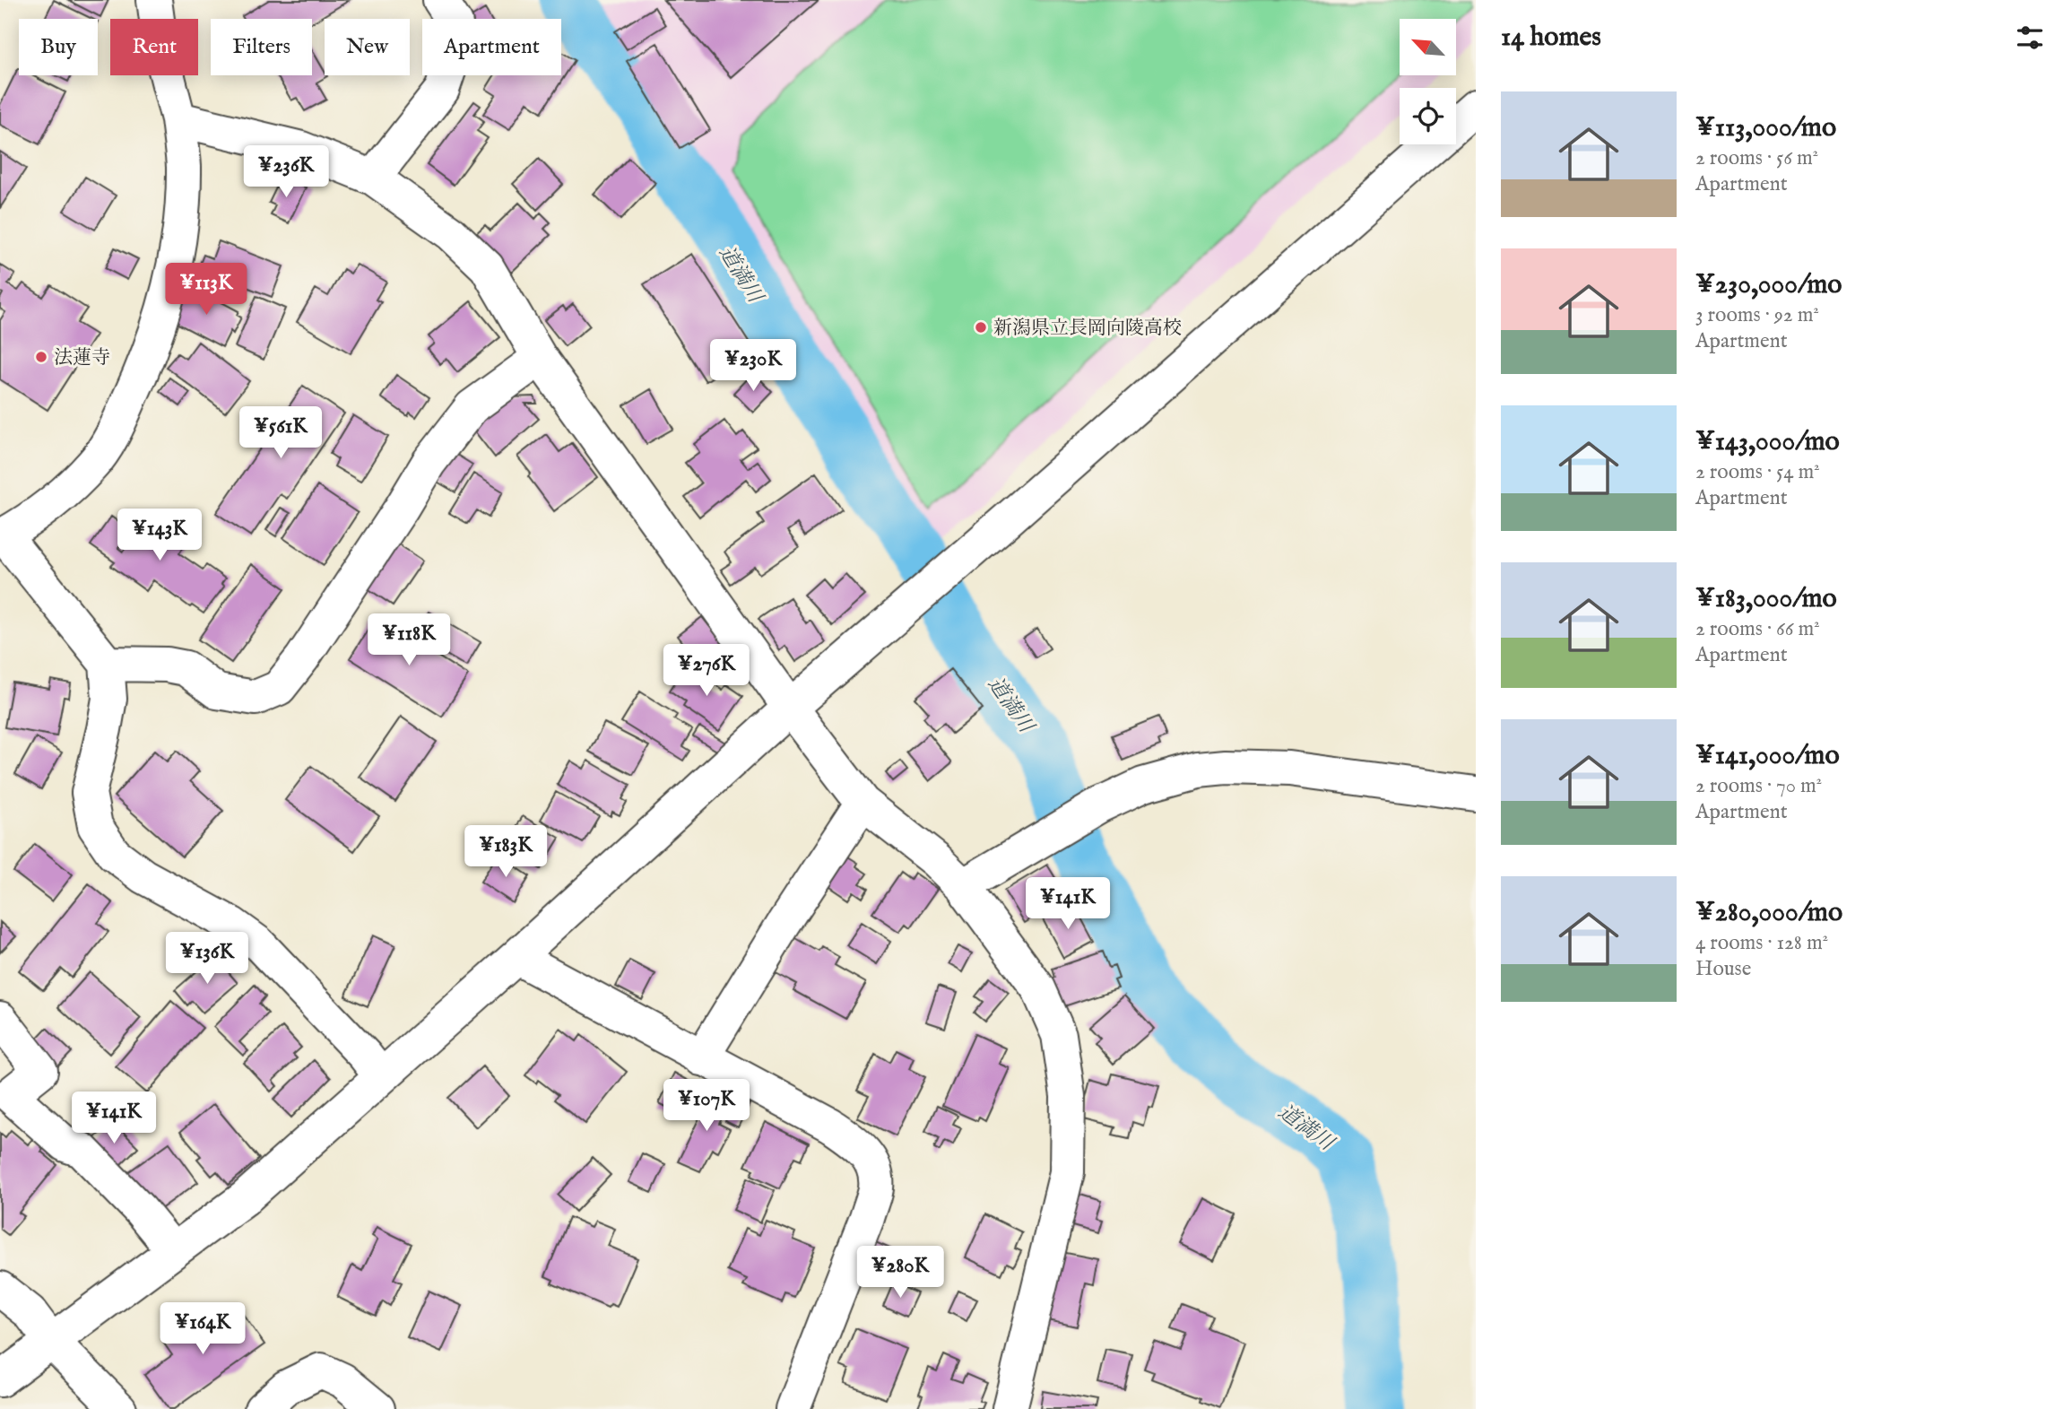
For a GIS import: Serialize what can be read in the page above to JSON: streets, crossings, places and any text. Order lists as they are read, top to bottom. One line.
{"water":["道満川"],"places":["新潟県立長岡向陵高校","法蓮寺"],"north":"top left","page":{"heading":"14 homes","chip":["Buy","Rent","Filters","New","Apartment"],"list":[{"name":"¥113,000/mo","note":"2 rooms · 56 m² · Apartment"},{"name":"¥230,000/mo","note":"3 rooms · 92 m² · Apartment"},{"name":"¥143,000/mo","note":"2 rooms · 54 m² · Apartment"},{"name":"¥183,000/mo","note":"2 rooms · 66 m² · Apartment"},{"name":"¥141,000/mo","note":"2 rooms · 70 m² · Apartment"},{"name":"¥280,000/mo","note":"4 rooms · 128 m² · House"}],"price":["¥236K","¥113K","¥230K","¥561K","¥143K","¥118K","¥276K","¥183K","¥141K","¥136K","¥107K","¥141K","¥280K","¥164K"]}}
